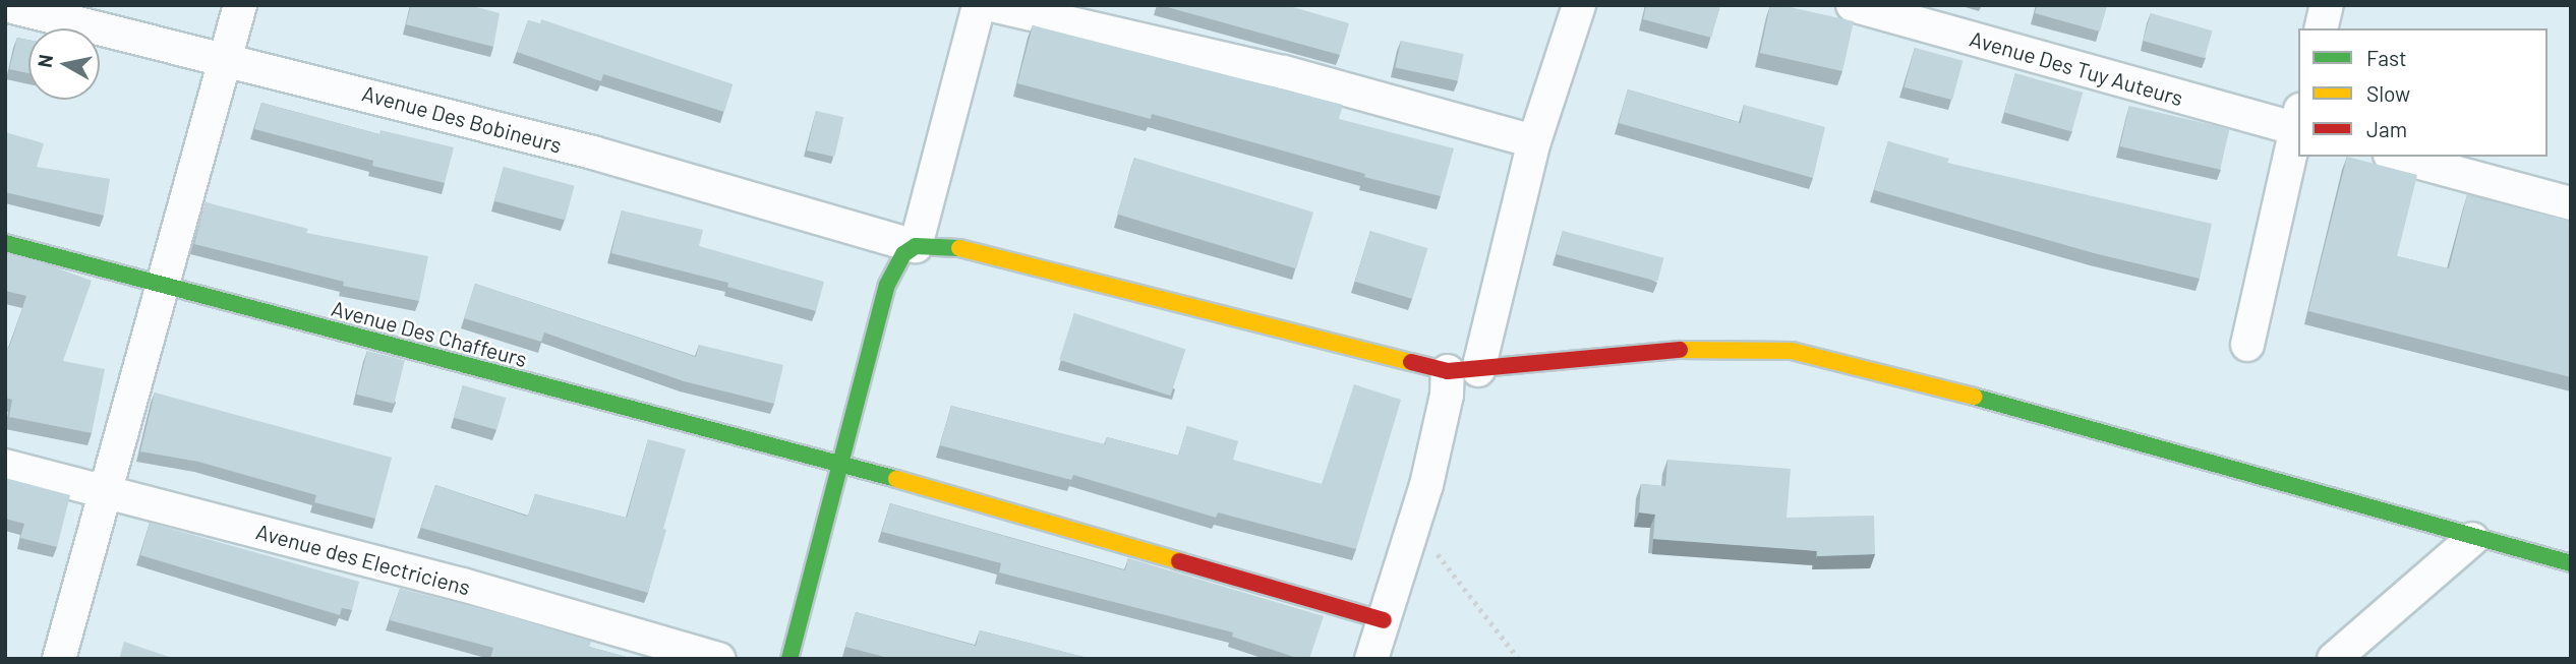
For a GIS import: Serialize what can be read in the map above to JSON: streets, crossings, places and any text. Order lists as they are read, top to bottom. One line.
{"streets":{"street":["Avenue Des Tuy Auteurs","Avenue Des Bobineurs","Avenue Des Chaffeurs","Avenue des Electriciens"]},"legend":["Fast","Slow","Jam"],"north":"left"}
